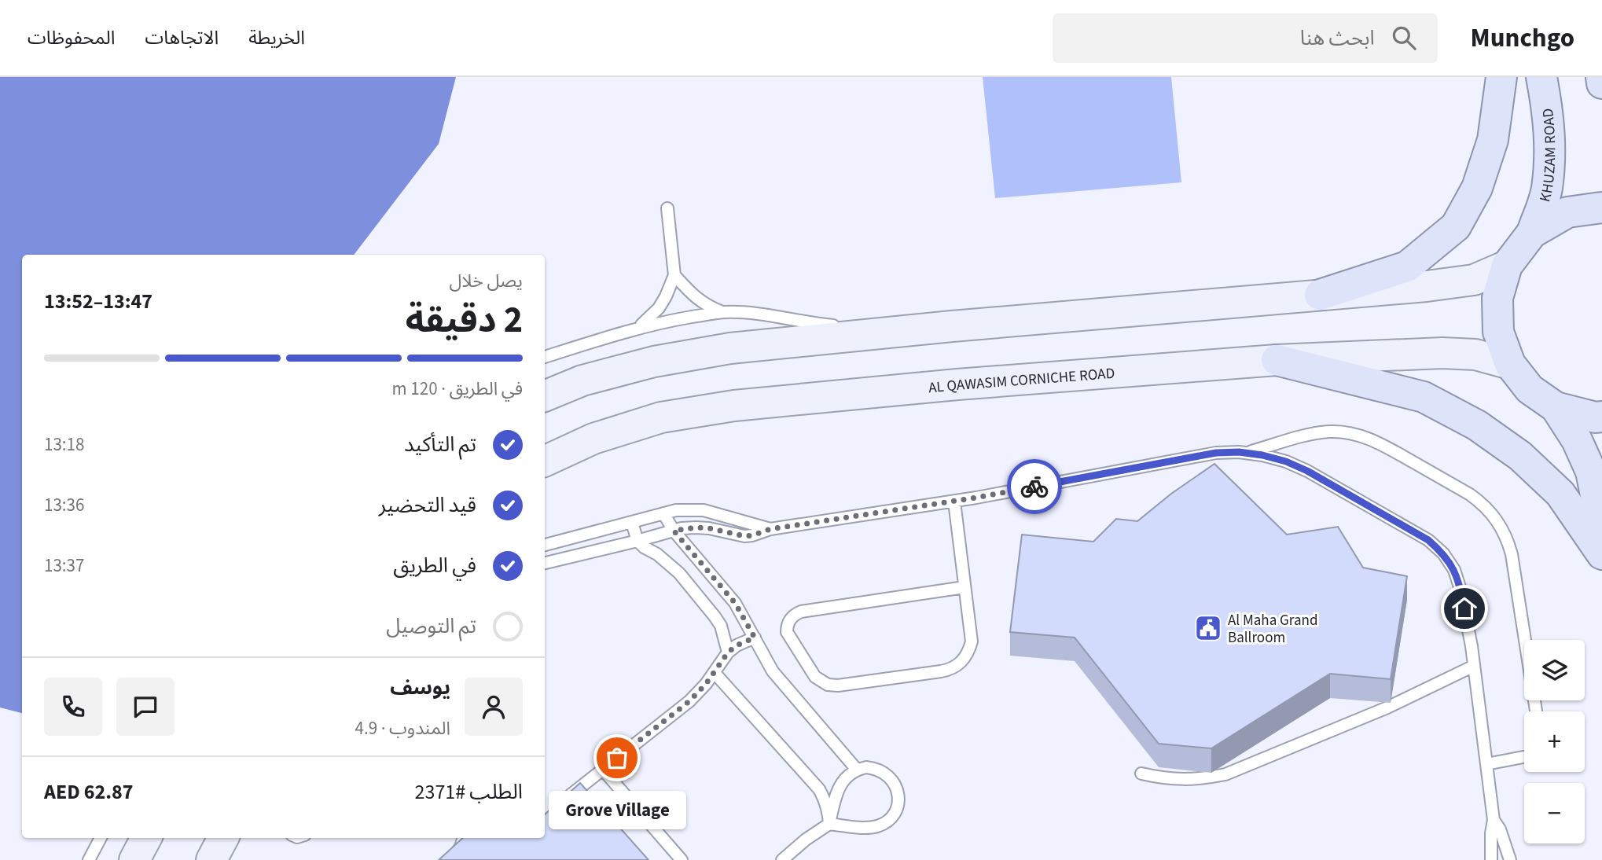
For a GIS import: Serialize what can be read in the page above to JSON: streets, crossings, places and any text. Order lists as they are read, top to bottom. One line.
{"streets":{"main road":["KHUZAM ROAD","AL QAWASIM CORNICHE ROAD"]},"places":{"public building":["Al Maha Grand Ballroom"],"other":["Grove Village"]},"page":{"header":"Munchgo","search":"ابحث هنا","nav":["الخريطة","الاتجاهات","المحفوظات"],"heading":["2 دقيقة","يصل خلال","13:47–13:52"],"panel":["يوسف","المندوب · 4.9","الطلب #2371","AED 62.87"],"bar":"في الطريق · 120 m","list":[["تم التأكيد","13:18"],["قيد التحضير","13:36"],["في الطريق","13:37"],"تم التوصيل"],"map_buttons":["+","−"],"bubble":"Grove Village"}}
